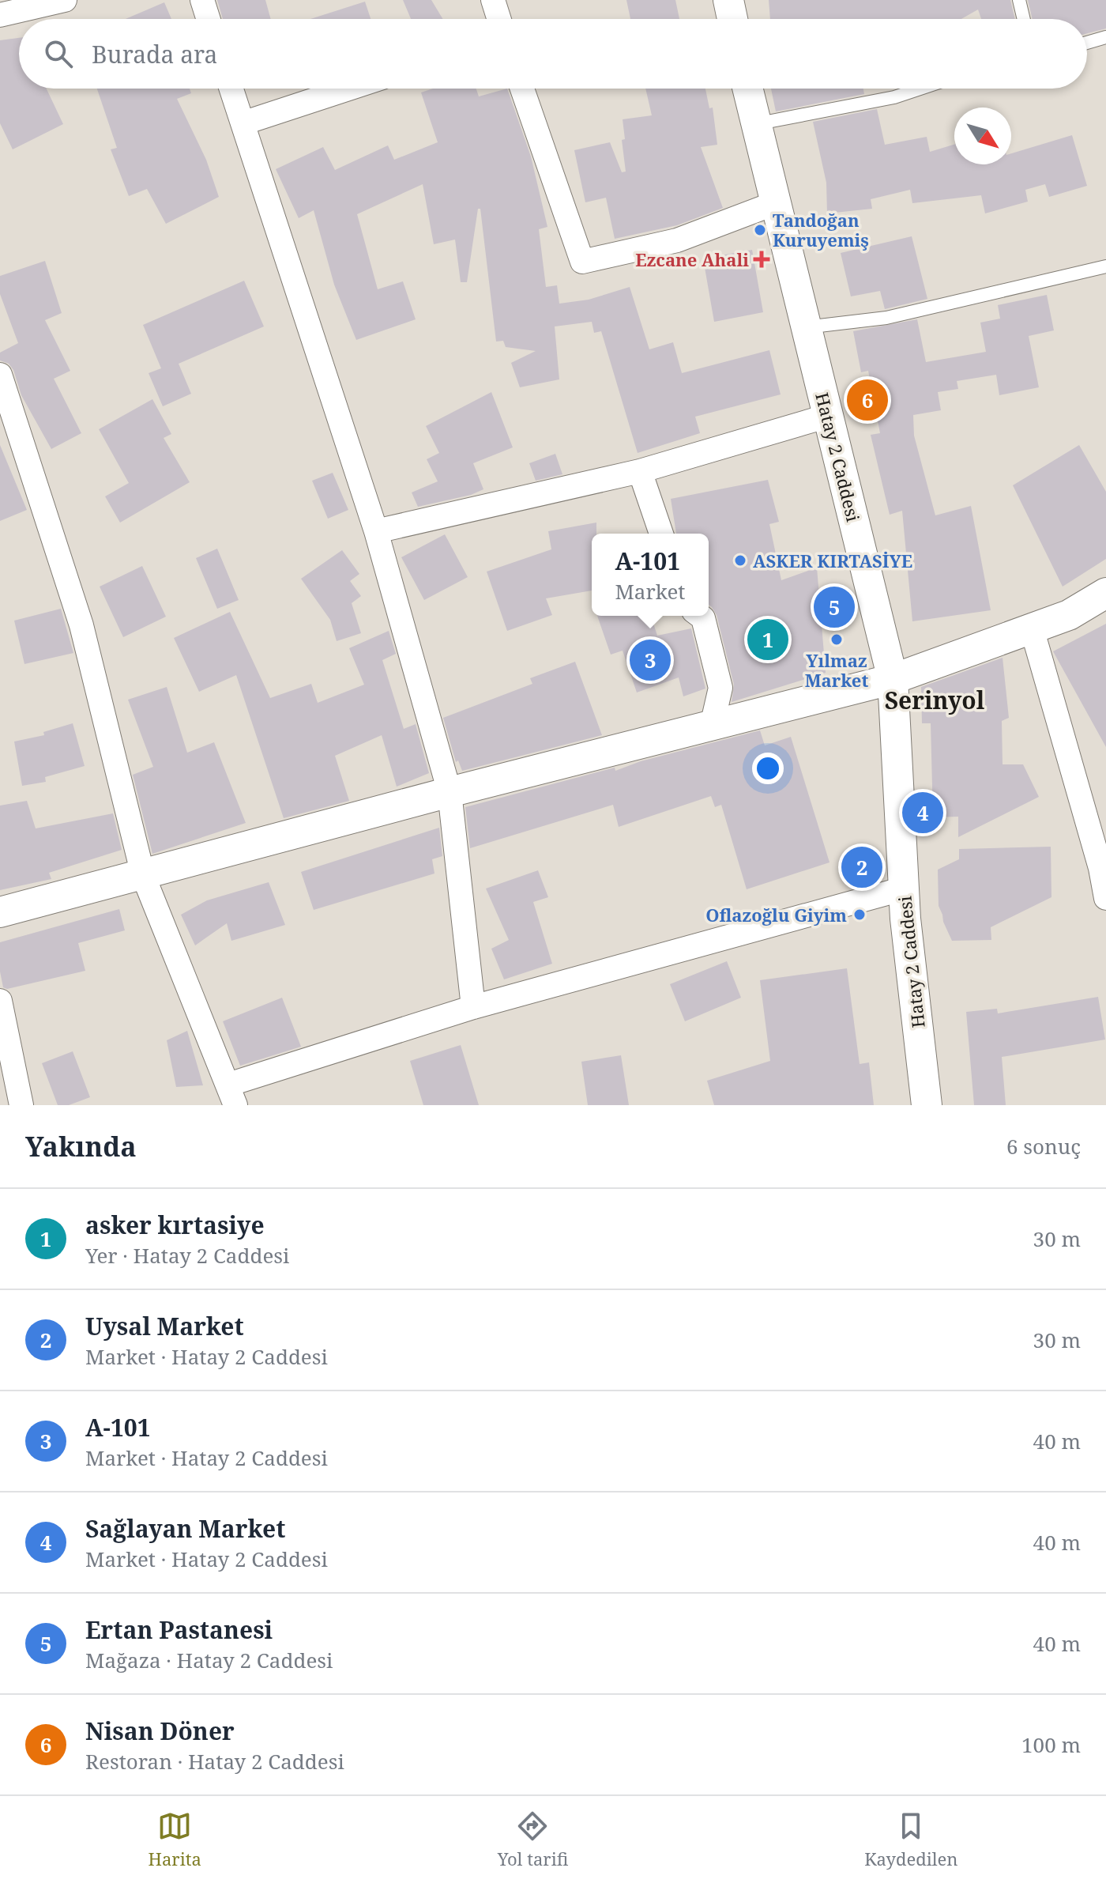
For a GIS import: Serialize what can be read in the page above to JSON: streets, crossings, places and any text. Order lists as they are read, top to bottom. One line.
{"streets":{"street":["Hatay 2 Caddesi"]},"districts":["Serinyol"],"places":{"other":["Tandoğan Kuruyemiş","ASKER KIRTASİYE","Yılmaz Market","Oflazoğlu Giyim"],"health":["Ezcane Ahali"]},"north":"bottom right","page":{"search":"Burada ara","pins":["6","5","1","3","4","2"],"popup":["A-101","Market"],"heading":["Yakında","6 sonuç"],"list":[{"mark":"1","name":"asker kırtasiye","note":"Yer · Hatay 2 Caddesi","value":"30 m"},{"mark":"2","name":"Uysal Market","note":"Market · Hatay 2 Caddesi","value":"30 m"},{"mark":"3","name":"A-101","note":"Market · Hatay 2 Caddesi","value":"40 m"},{"mark":"4","name":"Sağlayan Market","note":"Market · Hatay 2 Caddesi","value":"40 m"},{"mark":"5","name":"Ertan Pastanesi","note":"Mağaza · Hatay 2 Caddesi","value":"40 m"},{"mark":"6","name":"Nisan Döner","note":"Restoran · Hatay 2 Caddesi","value":"100 m"}],"nav":["Harita","Yol tarifi","Kaydedilen"]}}
